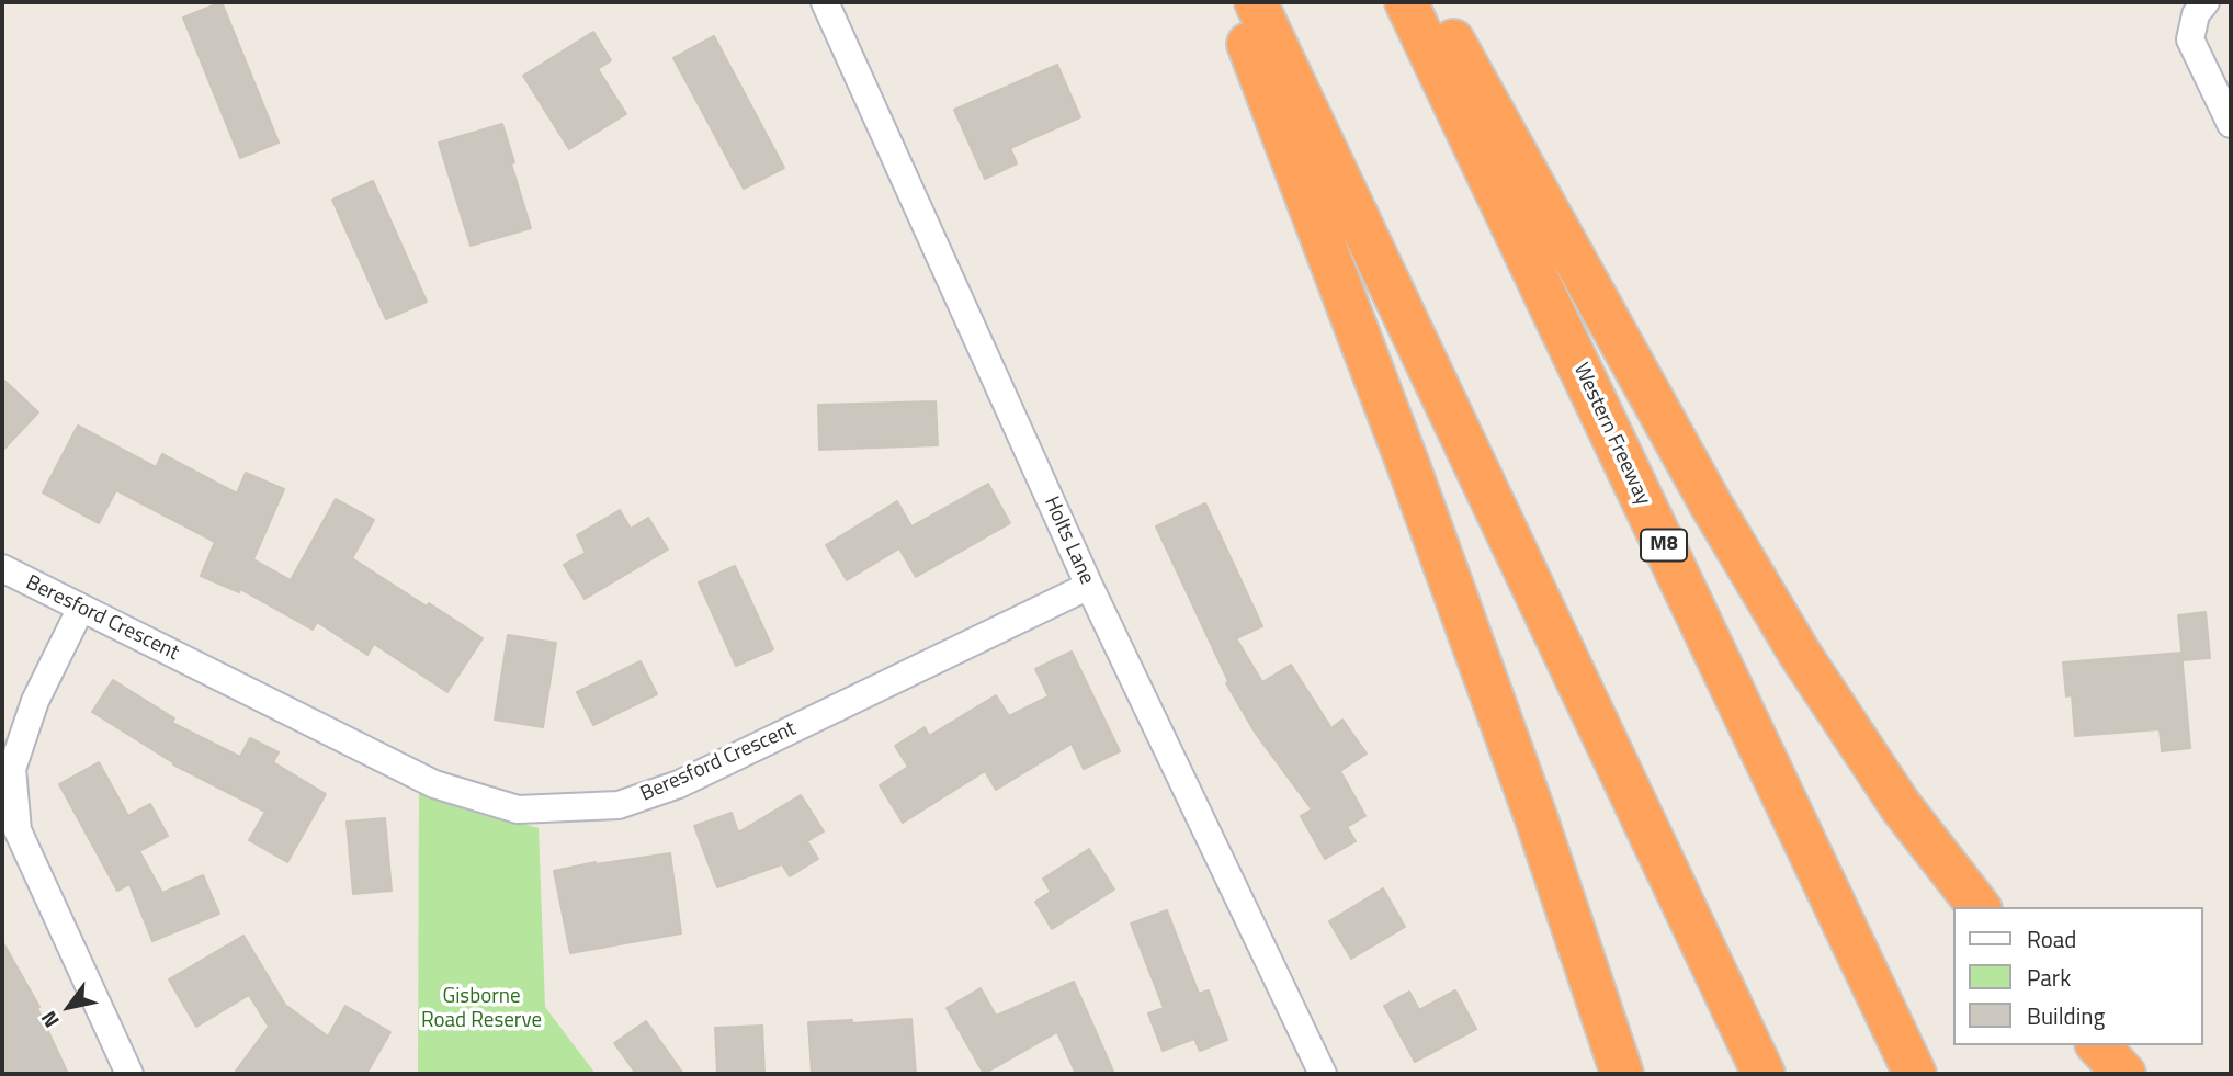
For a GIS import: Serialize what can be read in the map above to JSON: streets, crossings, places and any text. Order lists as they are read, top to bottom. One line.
{"streets":{"highway":["Western Freeway","M8"],"street":["Holts Lane","Beresford Crescent"]},"crossings":[["Holts Lane","Beresford Crescent"]],"parks":["Gisborne Road Reserve"],"legend":["Road","Park","Building"],"north":"bottom left"}
